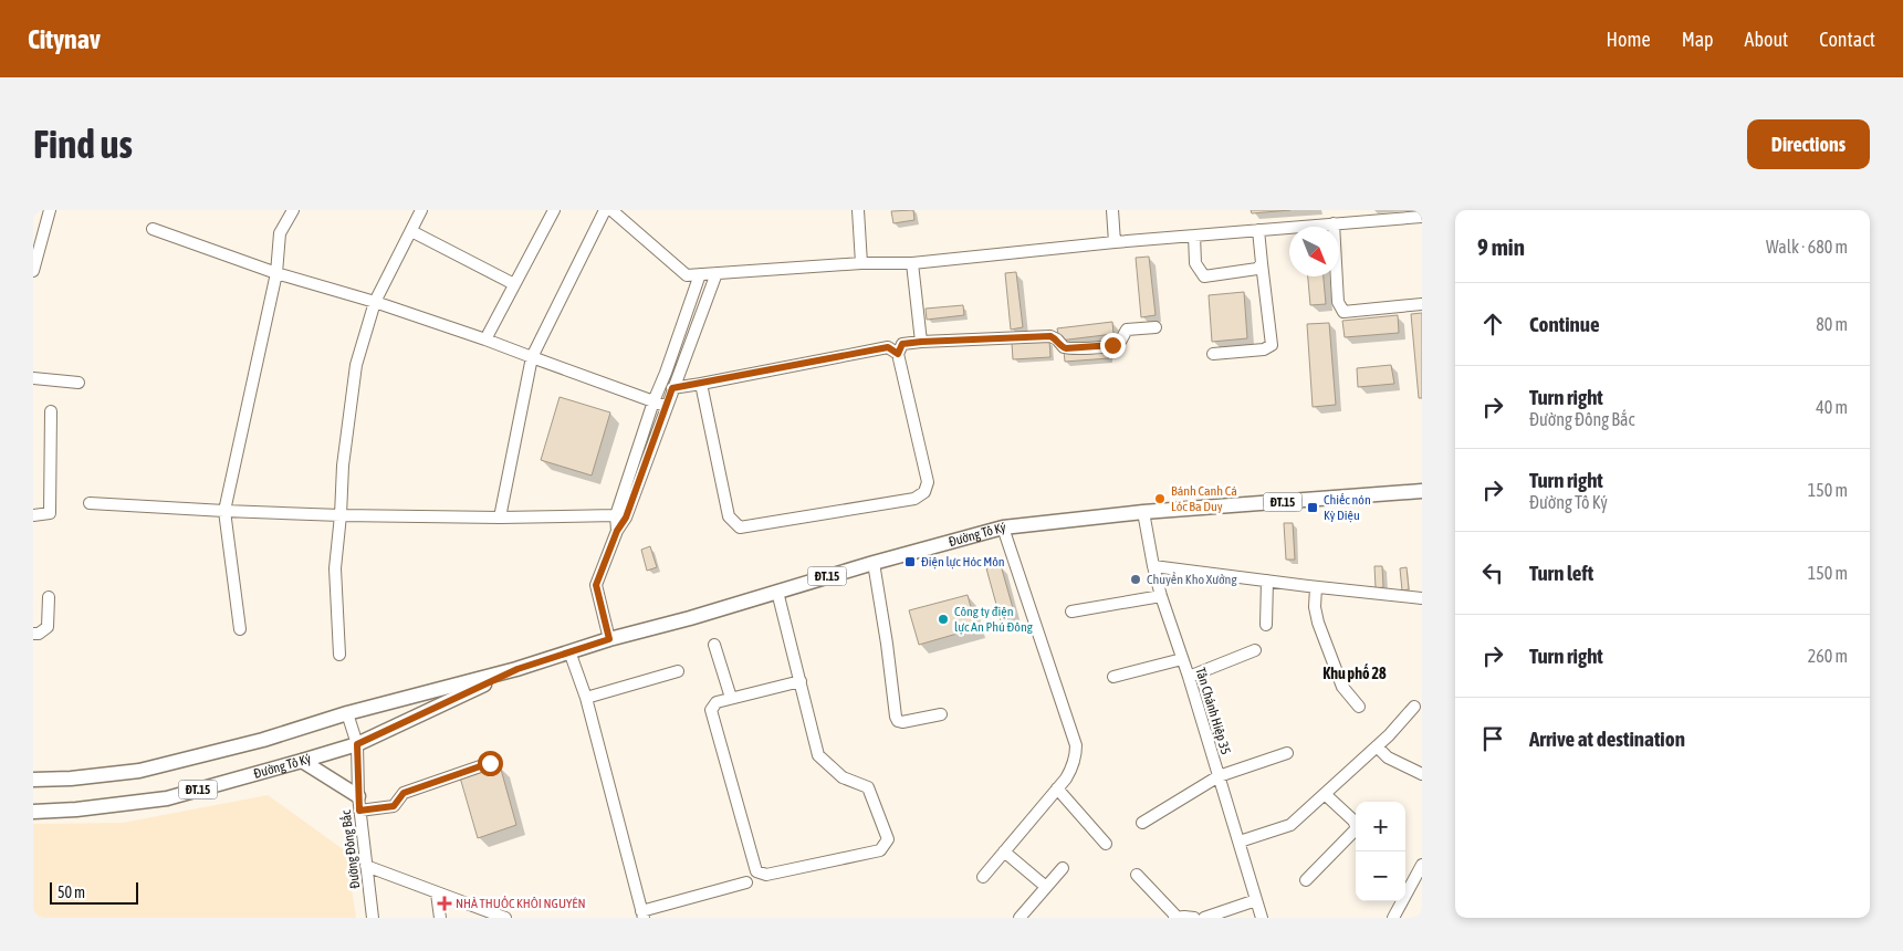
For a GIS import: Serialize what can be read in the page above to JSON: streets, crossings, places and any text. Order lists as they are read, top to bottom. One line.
{"streets":{"main road":["ĐT.15","Đường Tô Ký"],"street":["Tân Chánh Hiệp 35","Đường Đông Bắc"]},"crossings":[["Đường Tô Ký","Tân Chánh Hiệp 35"],["Đường Tô Ký","Đường Đông Bắc"]],"districts":["Khu phố 28"],"places":{"other":["Bánh Canh Cá Lóc Ba Duy","Chuyển Kho Xưởng","Công ty điện lực An Phú Đông"],"transit":["Chiếc nón Kỳ Diệu","Điện lực Hóc Môn"],"health":["NHÀ THUỐC KHÔI NGUYÊN"]},"scale_bar":"50 m","north":"bottom right","page":{"header":"Citynav","nav":["Home","Map","About","Contact"],"buttons":"Directions","title":"Find us","heading":["9 min","Walk · 680 m"],"list":[["Continue","80 m"],["Turn right","Đường Đông Bắc","40 m"],["Turn right","Đường Tô Ký","150 m"],["Turn left","150 m"],["Turn right","260 m"],"Arrive at destination"],"map_buttons":["+","−"],"scale":"50 m"}}
